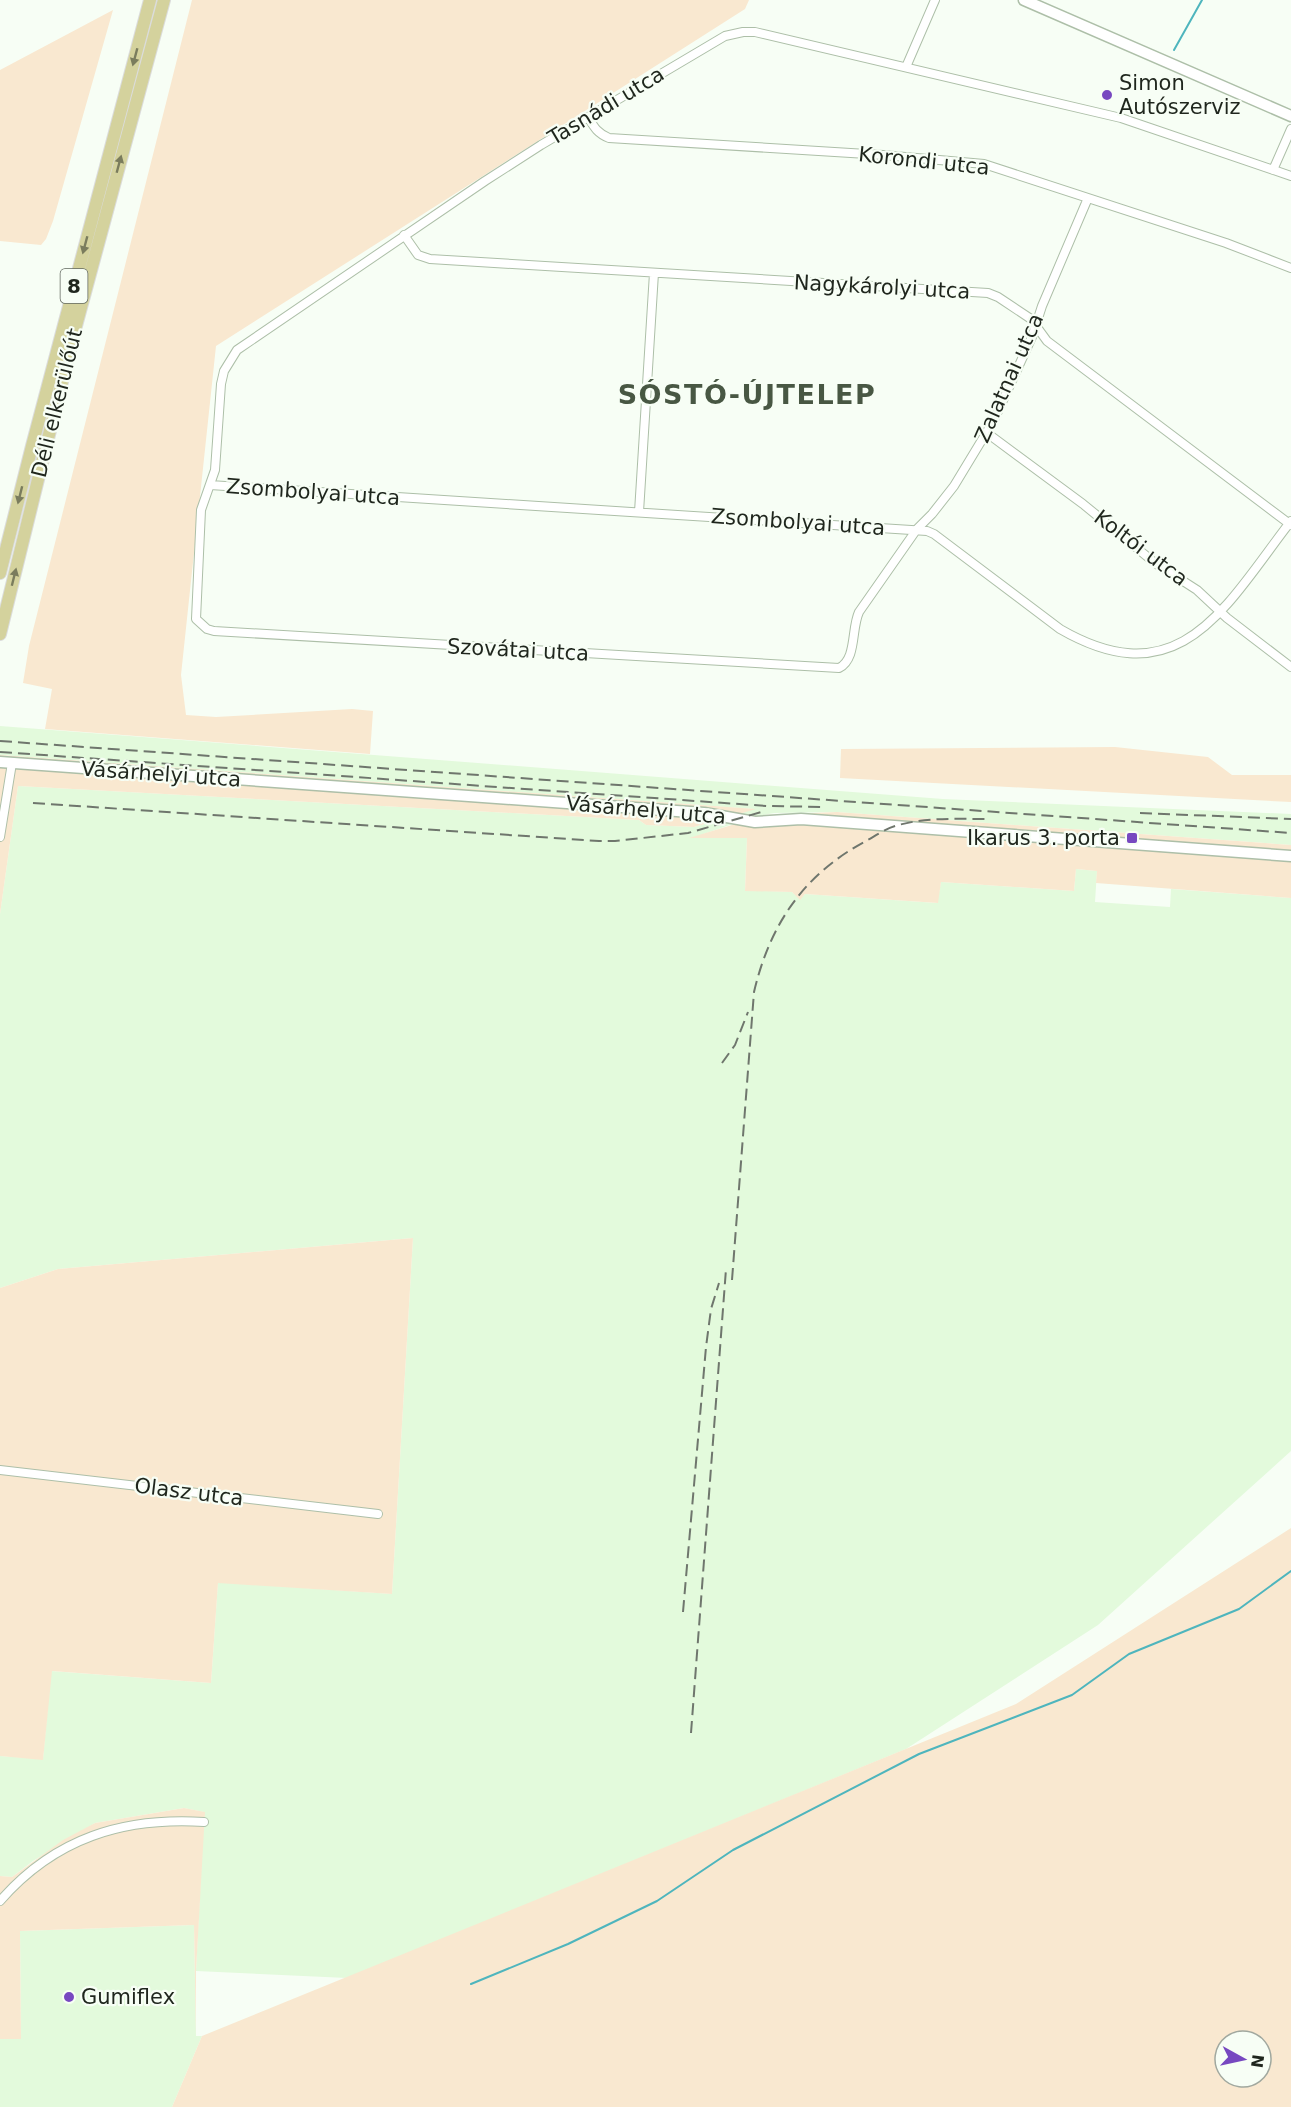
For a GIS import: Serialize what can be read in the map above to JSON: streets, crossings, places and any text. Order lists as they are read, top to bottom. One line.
{"streets":{"main road":["8","Déli elkerülőút"],"street":["Tasnádi utca","Korondi utca","Nagykárolyi utca","Zalatnai utca","Zsombolyai utca","Koltói utca","Szovátai utca","Vásárhelyi utca","Olasz utca"]},"crossings":[["Tasnádi utca","Korondi utca"],["Tasnádi utca","Nagykárolyi utca"],["Tasnádi utca","Zsombolyai utca"],["Tasnádi utca","Szovátai utca"],["Korondi utca","Zalatnai utca"],["Nagykárolyi utca","Zalatnai utca"],["Nagykárolyi utca","Zsombolyai utca"],["Zalatnai utca","Zsombolyai utca"],["Zalatnai utca","Koltói utca"],["Zalatnai utca","Szovátai utca"],["Zsombolyai utca","Koltói utca"]],"districts":["SÓSTÓ-ÚJTELEP"],"places":{"other":["Simon Autószerviz","Gumiflex"],"transit":["Ikarus 3. porta"]},"north":"right"}
